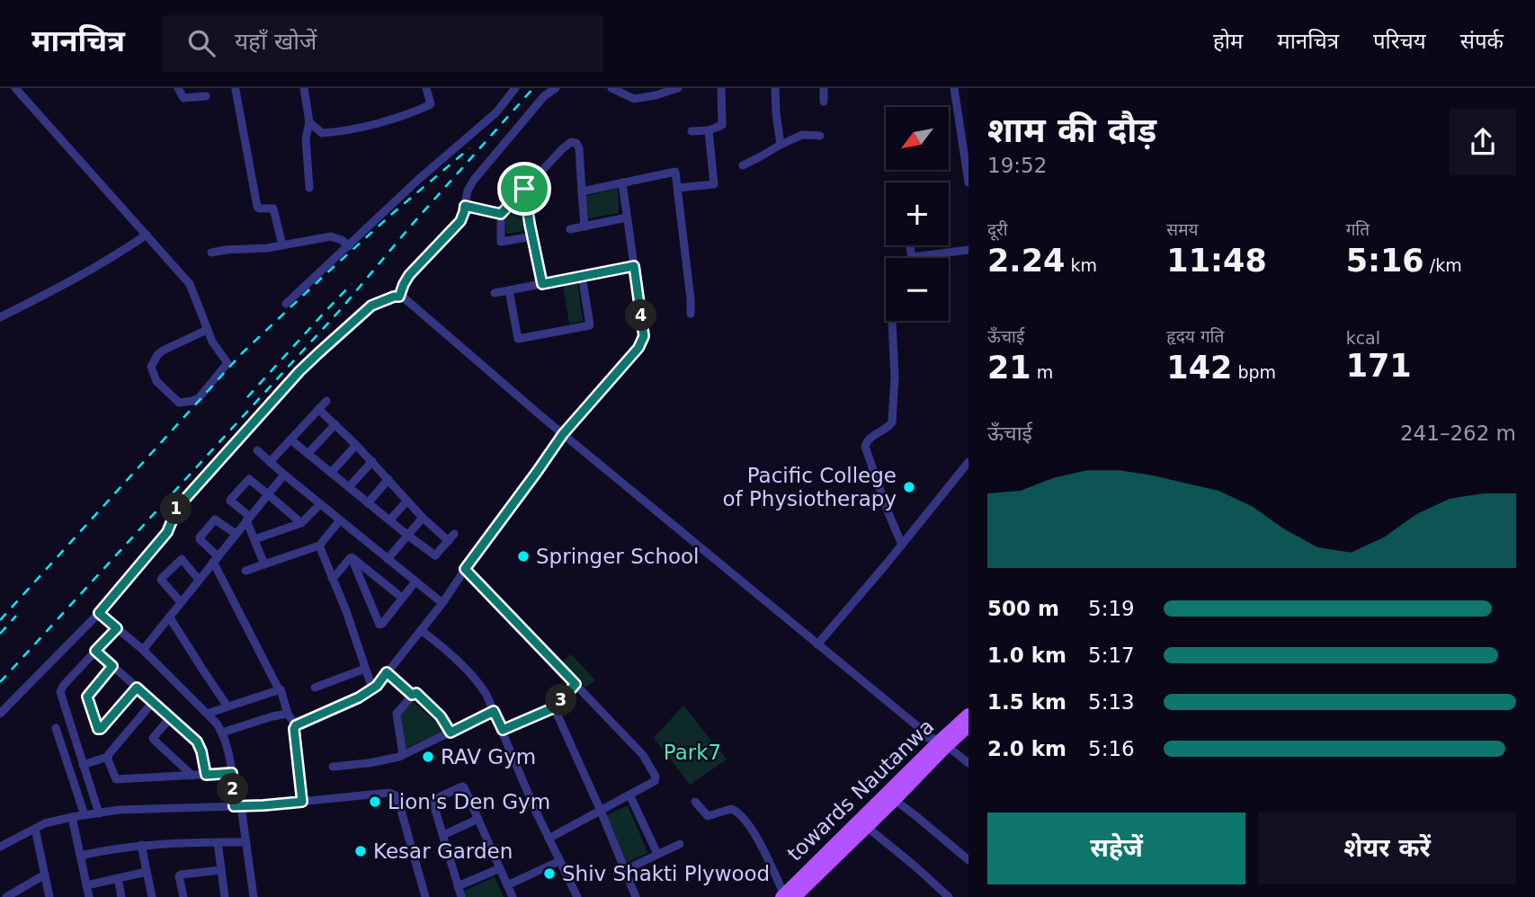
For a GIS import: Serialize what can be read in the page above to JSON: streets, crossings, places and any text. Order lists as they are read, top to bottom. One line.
{"streets":{"main road":["towards Nautanwa"]},"parks":["Park7"],"places":["Pacific College of Physiotherapy","Springer School","RAV Gym","Lion's Den Gym","Kesar Garden","Shiv Shakti Plywood"],"north":"bottom left","page":{"header":"मानचित्र","search":"यहाँ खोजें","nav":["होम","मानचित्र","परिचय","संपर्क"],"heading":["शाम की दौड़","19:52"],"map_buttons":["+","−"],"stats":[["दूरी","2.24 km"],["समय","11:48"],["गति","5:16 /km"],["ऊँचाई","21 m"],["हृदय गति","142 bpm"],["kcal","171"]],"pins":["4","1","3","2"],"chart":["ऊँचाई","241–262 m"],"list":[{"name":"500 m","note":"5:19"},{"name":"1.0 km","note":"5:17"},{"name":"1.5 km","note":"5:13"},{"name":"2.0 km","note":"5:16"}],"buttons":["सहेजें","शेयर करें"]}}
